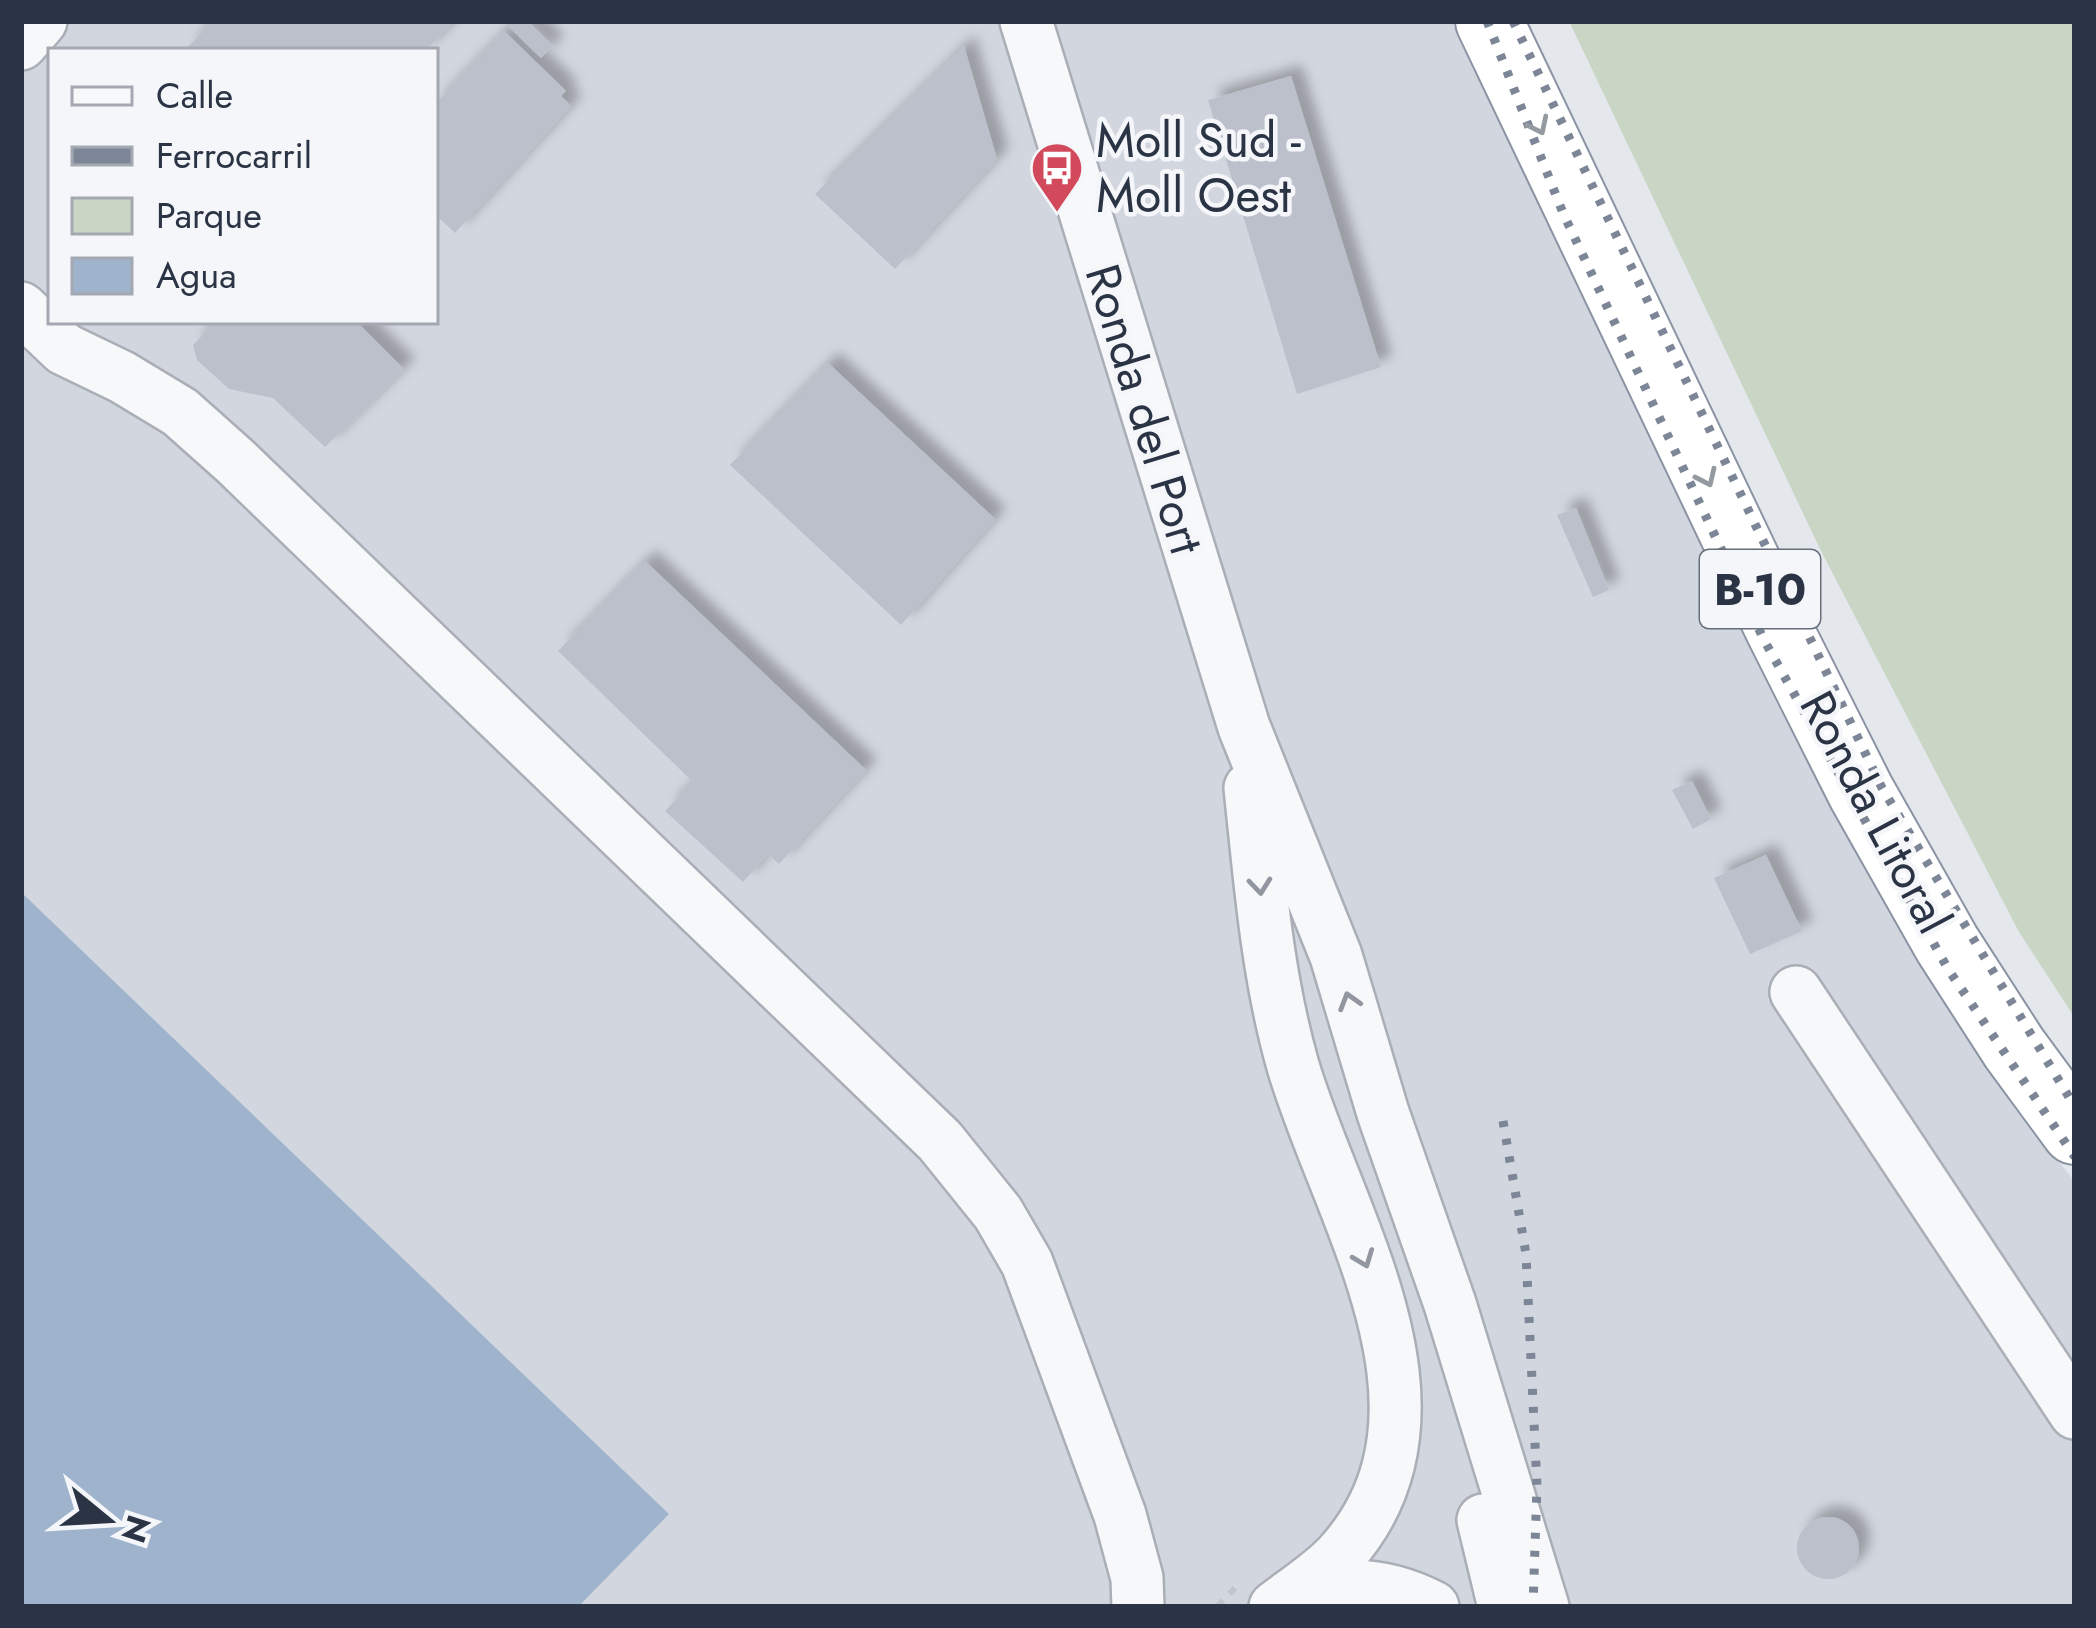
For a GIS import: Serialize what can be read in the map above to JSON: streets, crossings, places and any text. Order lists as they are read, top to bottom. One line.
{"streets":{"highway":["B-10","Ronda Litoral"],"street":["Ronda del Port"]},"places":{"bus stop":["Moll Sud - Moll Oest"]},"legend":["Calle","Ferrocarril","Parque","Agua"],"north":"right"}
